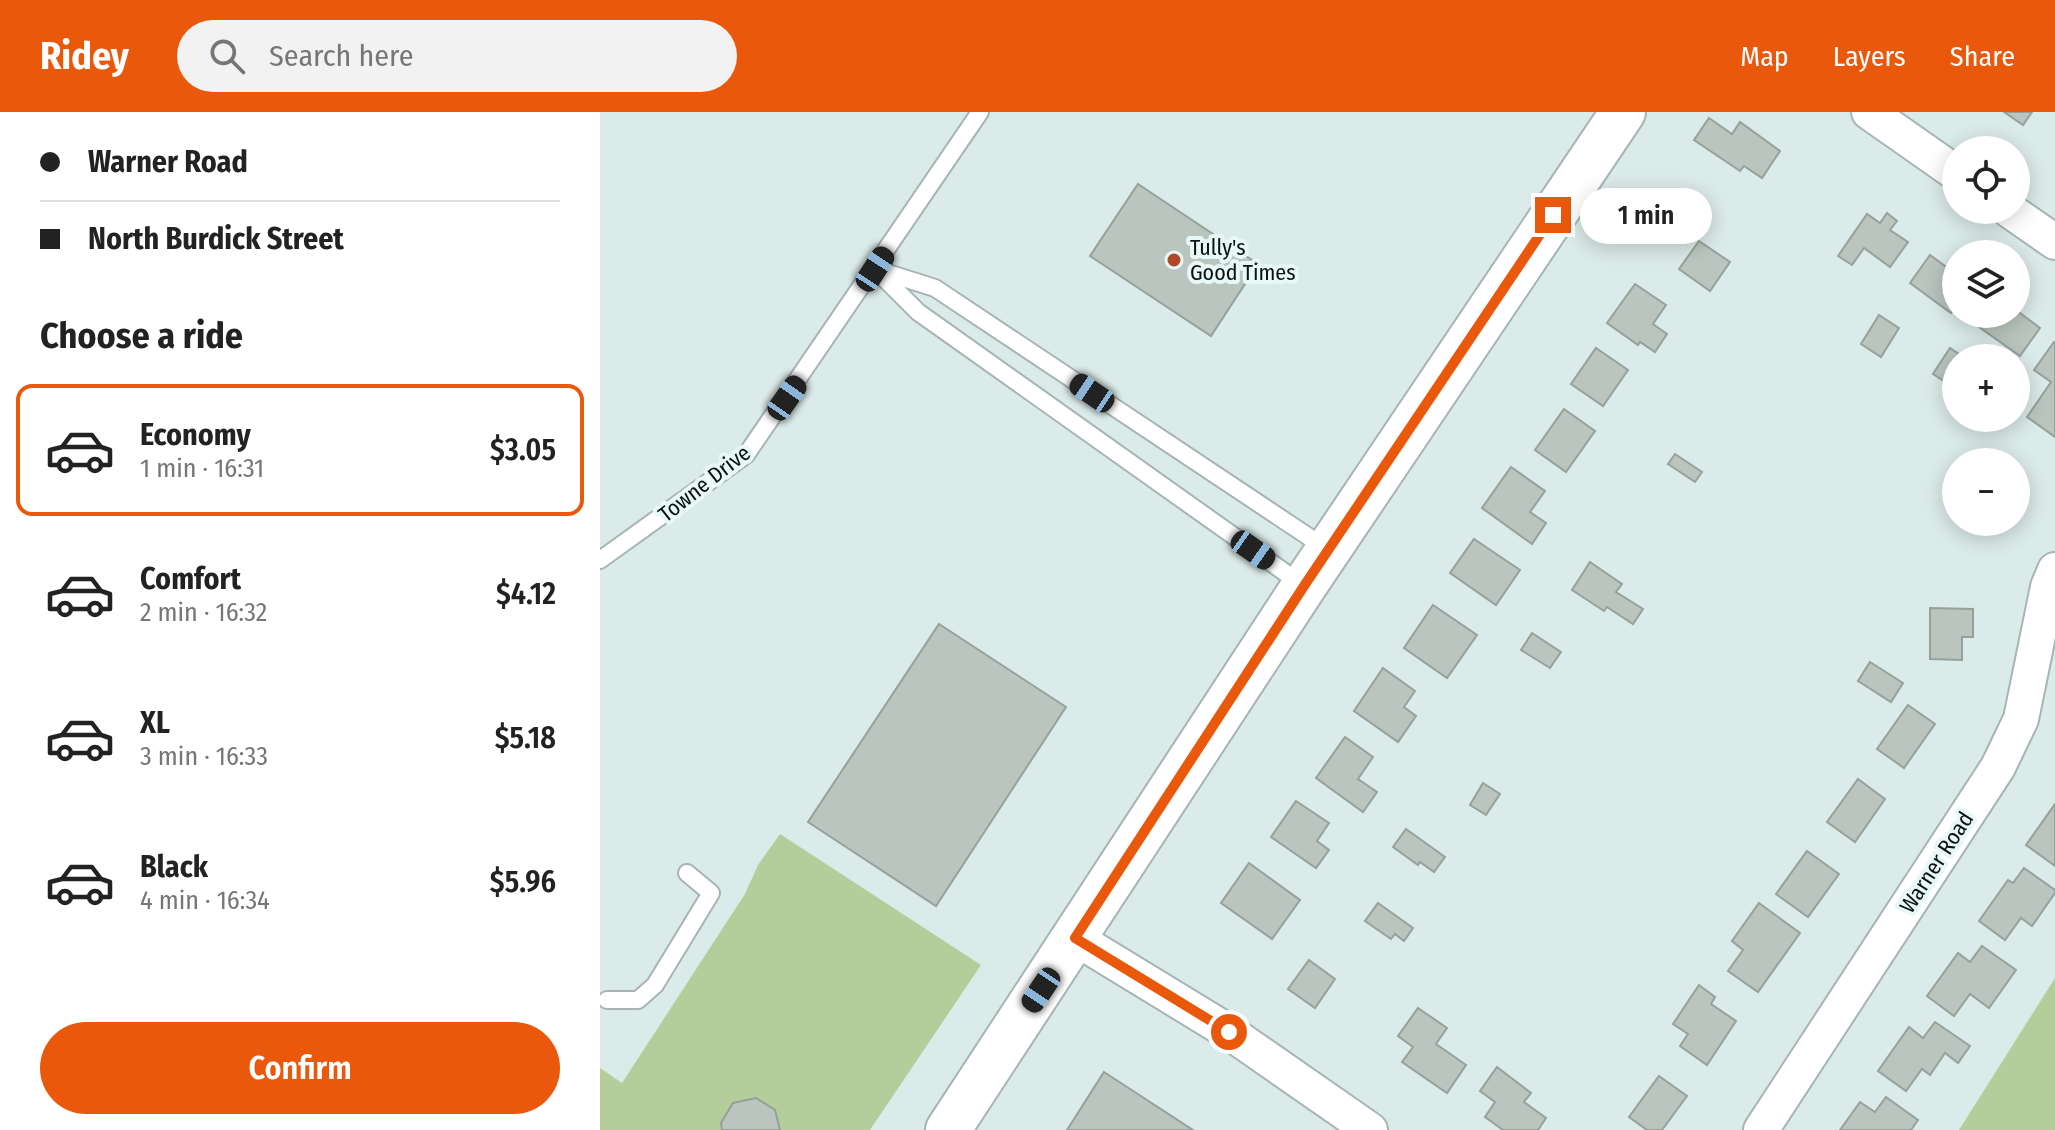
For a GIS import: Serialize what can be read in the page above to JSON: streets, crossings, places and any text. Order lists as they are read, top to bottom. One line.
{"streets":{"street":["Warner Road"],"lane":["Towne Drive"]},"places":["Tully's Good Times"],"page":{"header":"Ridey","search":"Search here","nav":["Map","Layers","Share"],"banner":["Warner Road","North Burdick Street"],"map_buttons":["+","−"],"bubble":"1 min","heading":"Choose a ride","list":[{"name":"Economy","note":"1 min · 16:31","value":"$3.05"},{"name":"Comfort","note":"2 min · 16:32","value":"$4.12"},{"name":"XL","note":"3 min · 16:33","value":"$5.18"},{"name":"Black","note":"4 min · 16:34","value":"$5.96"}],"buttons":"Confirm"}}
